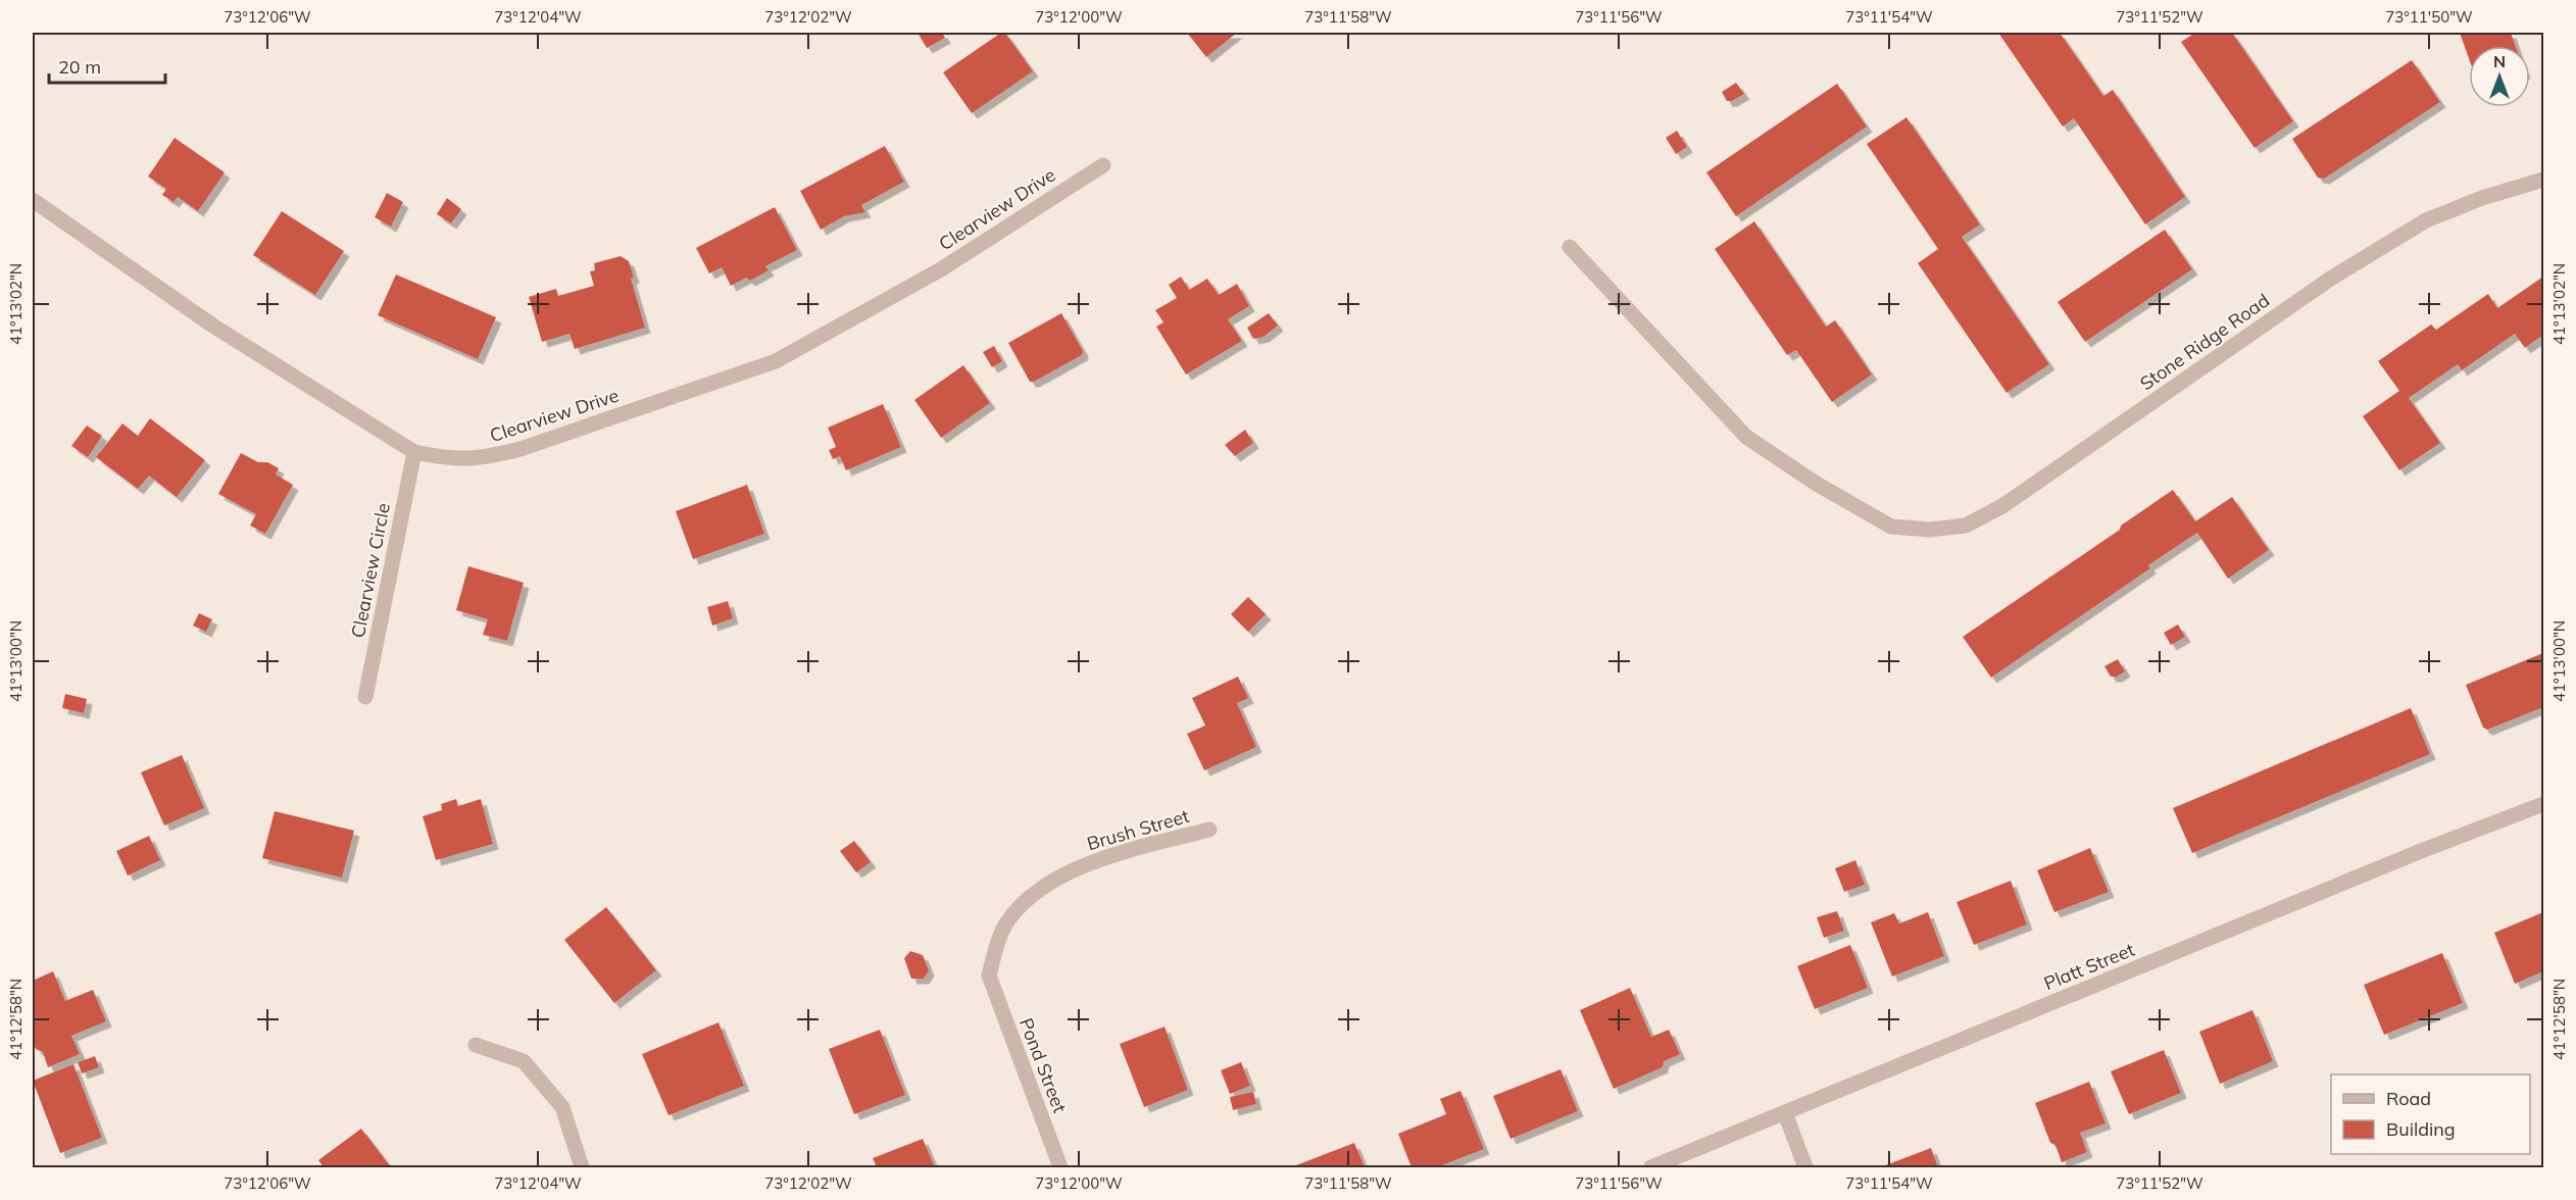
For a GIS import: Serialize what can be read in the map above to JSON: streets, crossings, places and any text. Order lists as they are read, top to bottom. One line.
{"streets":{"street":["Clearview Drive","Stone Ridge Road","Clearview Circle","Brush Street","Platt Street","Pond Street"]},"crossings":[["Clearview Drive","Clearview Circle"],["Brush Street","Pond Street"]],"legend":["Road","Building"],"scale_bar":"20 m","north":"top","coordinates":["73°12'06\"W","73°12'04\"W","73°12'02\"W","73°12'00\"W","73°11'58\"W","73°11'56\"W","73°11'54\"W","73°11'52\"W","73°11'50\"W","41°13'02\"N","41°13'00\"N","41°12'58\"N"]}
